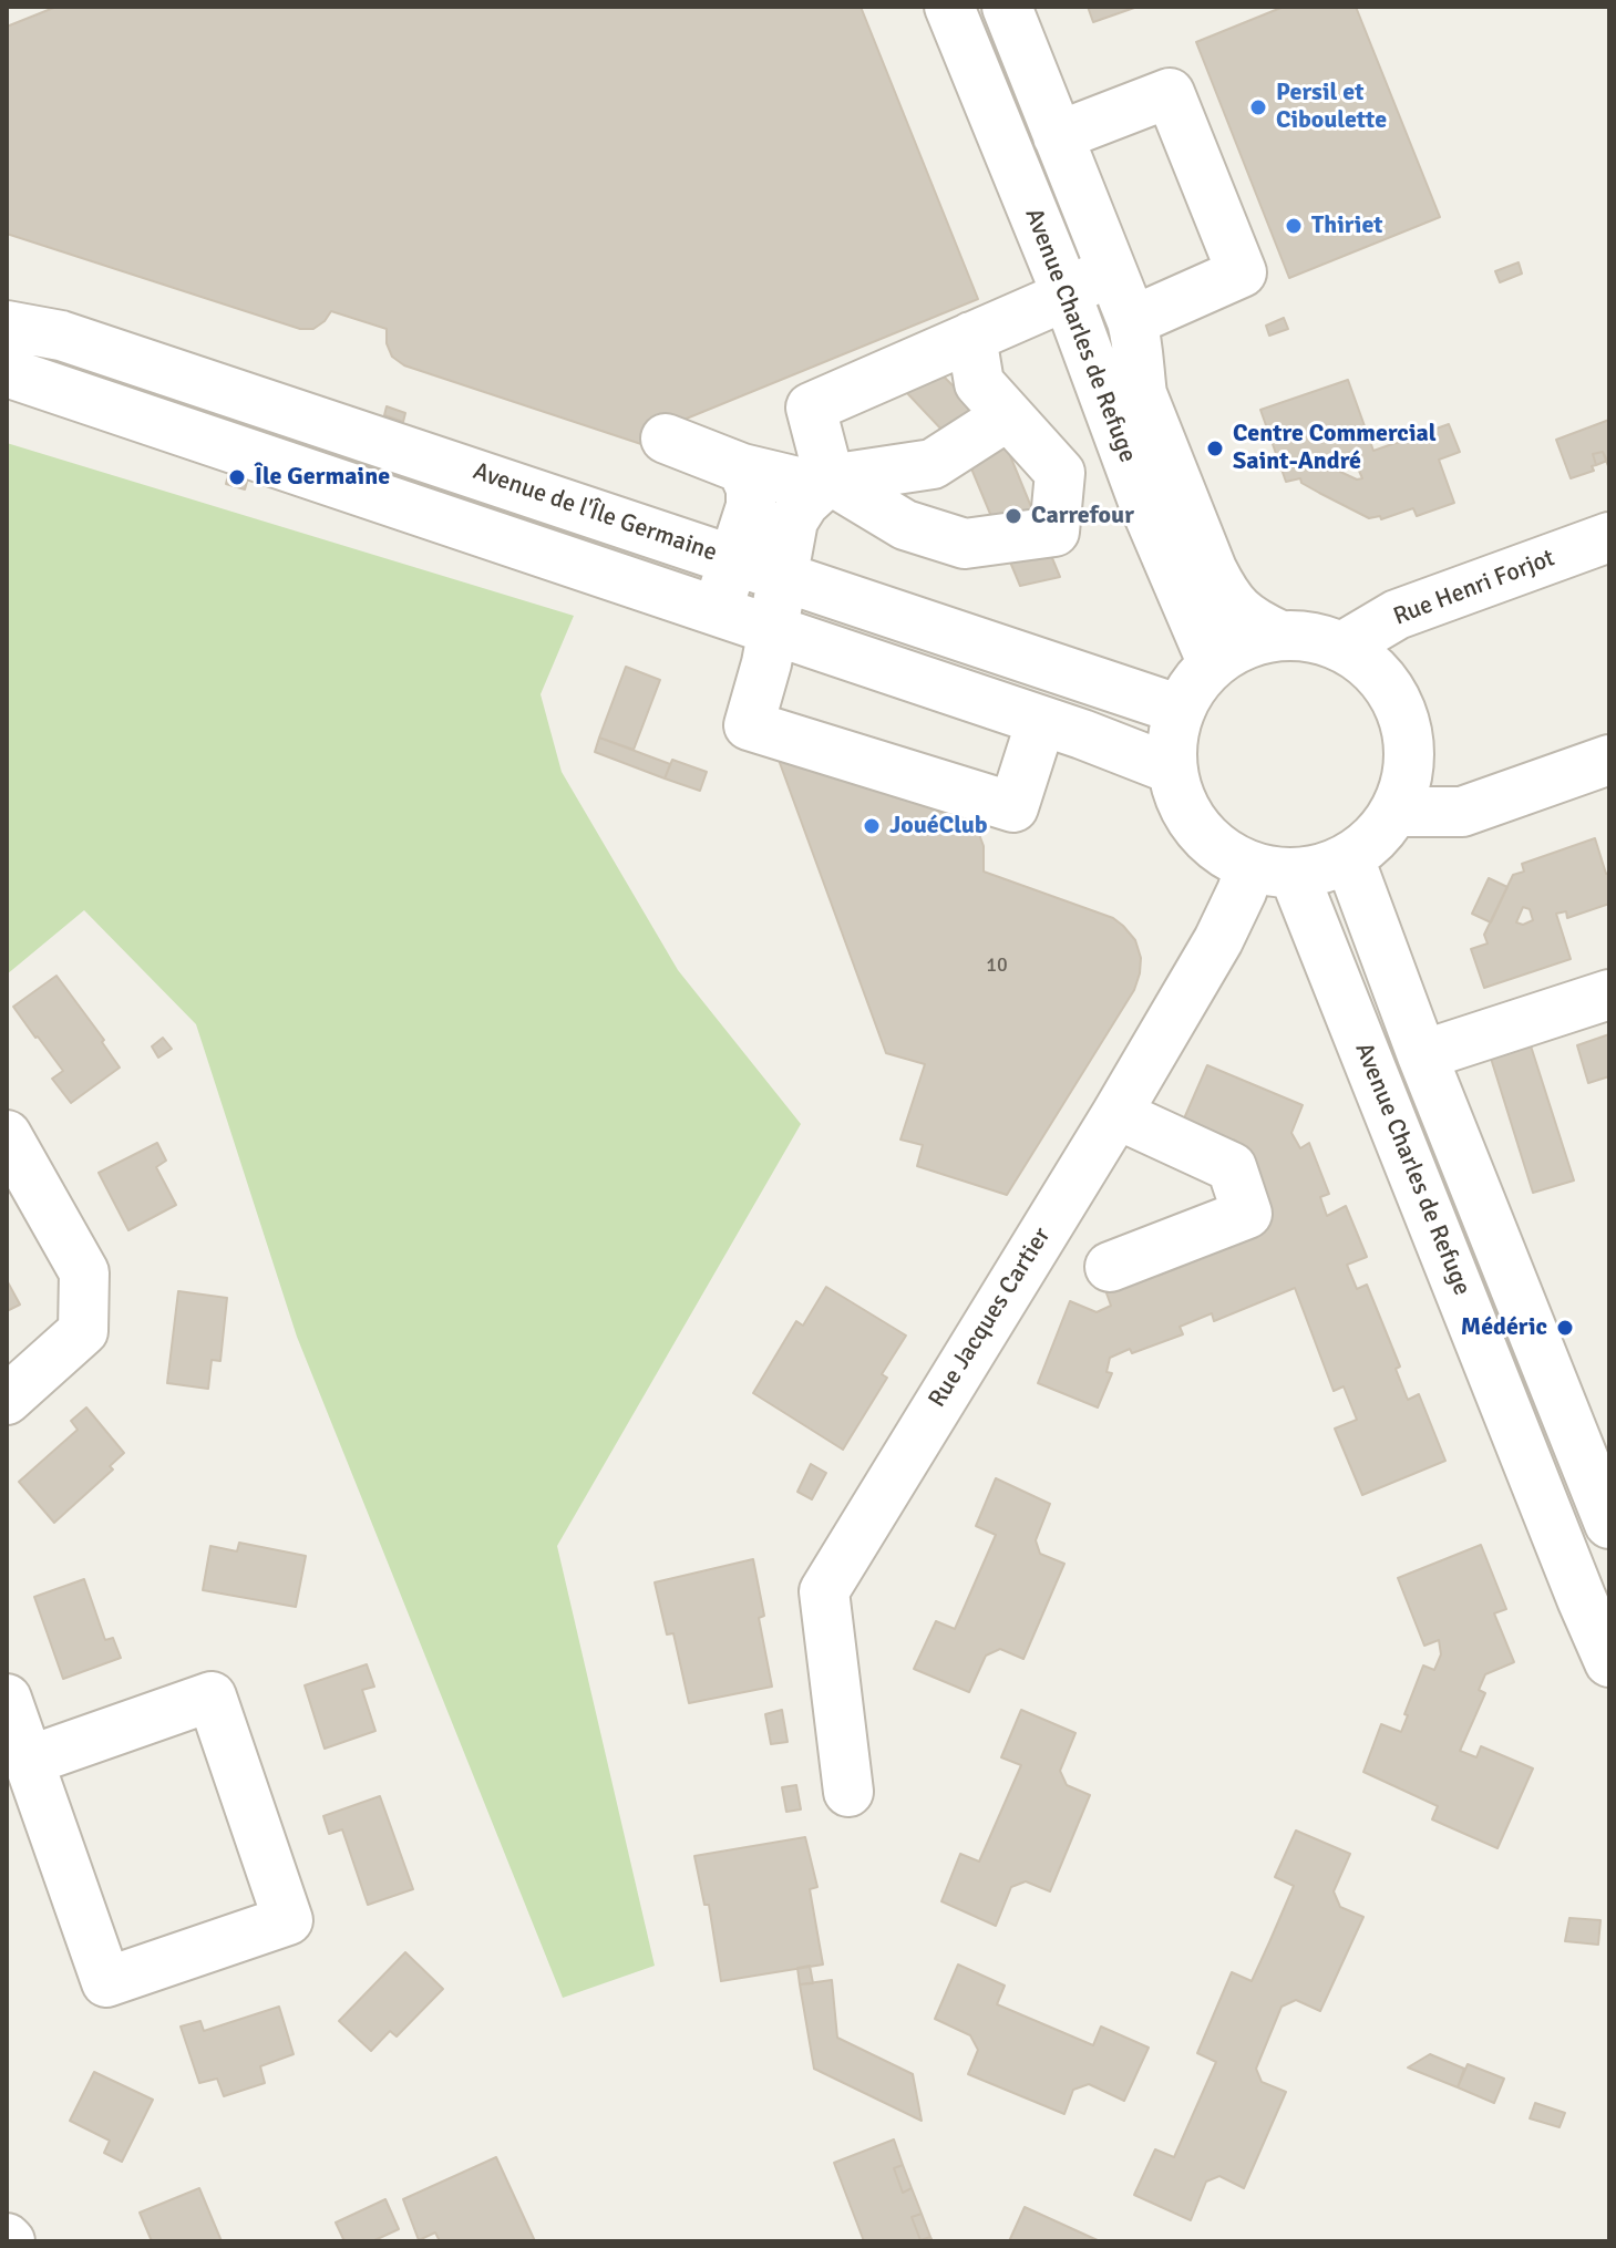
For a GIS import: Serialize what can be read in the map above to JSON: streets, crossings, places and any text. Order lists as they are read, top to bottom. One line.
{"streets":{"street":["Avenue Charles de Refuge","Avenue de l'Île Germaine","Rue Henri Forjot","Rue Jacques Cartier"]},"crossings":[["Avenue Charles de Refuge","Avenue de l'Île Germaine"],["Avenue Charles de Refuge","Rue Henri Forjot"],["Avenue Charles de Refuge","Rue Jacques Cartier"],["Avenue de l'Île Germaine","Rue Henri Forjot"],["Avenue de l'Île Germaine","Rue Jacques Cartier"],["Rue Henri Forjot","Rue Jacques Cartier"]],"places":["Persil et Ciboulette","Thiriet","Centre Commercial Saint-André","Île Germaine","Carrefour","JouéClub","Médéric"],"house_numbers":["10"]}
